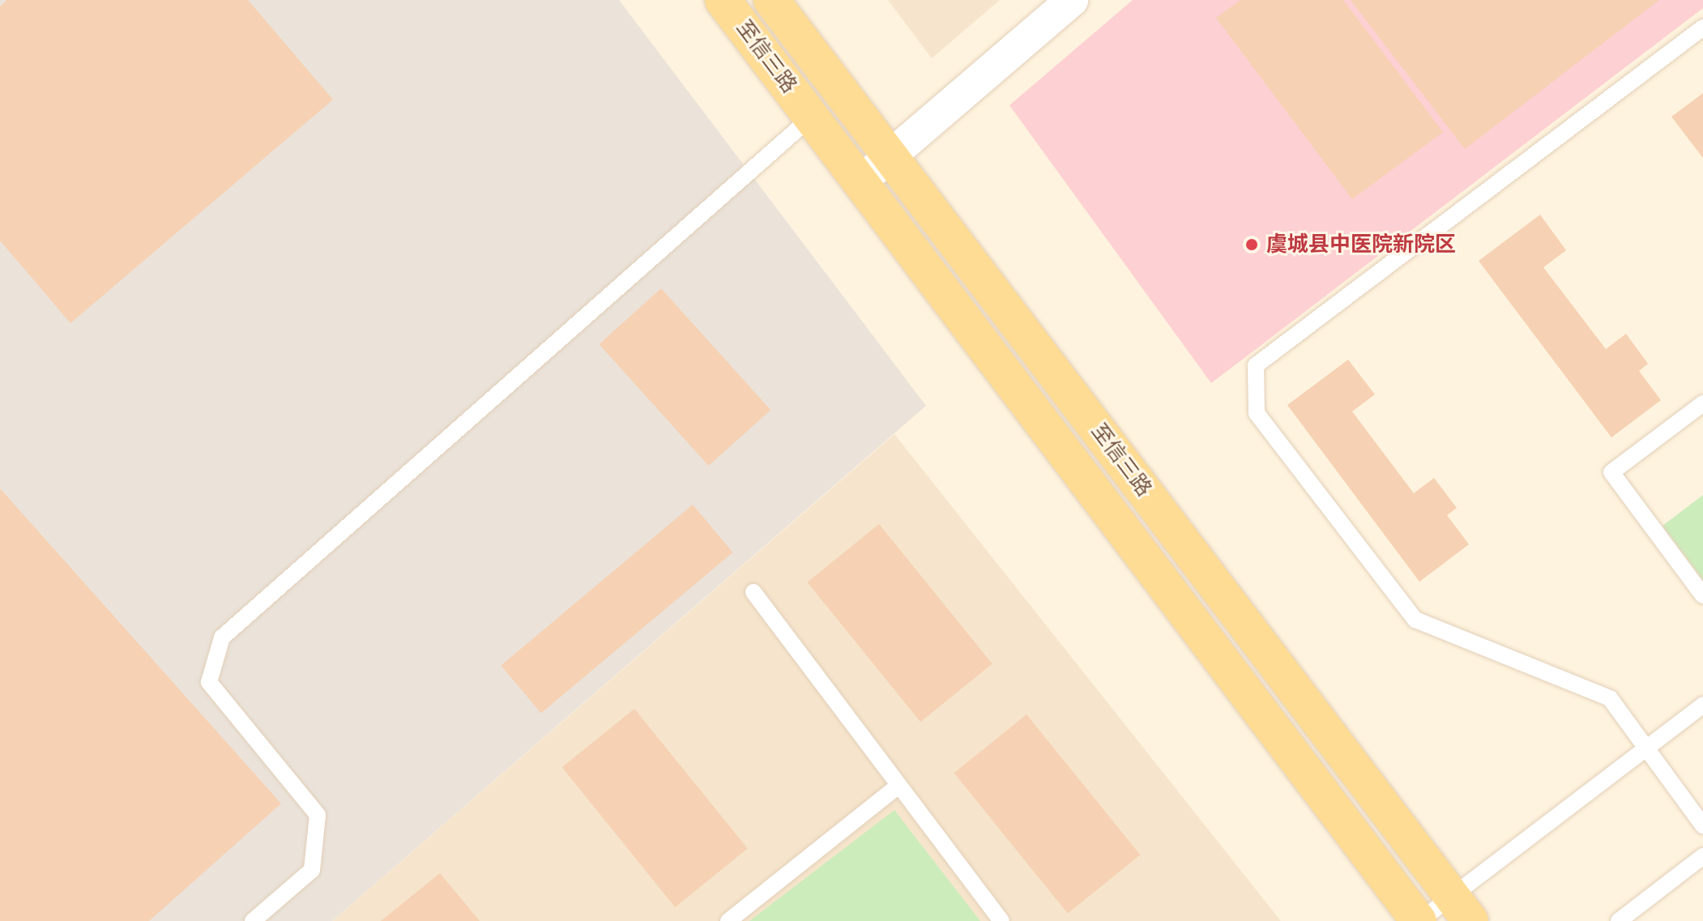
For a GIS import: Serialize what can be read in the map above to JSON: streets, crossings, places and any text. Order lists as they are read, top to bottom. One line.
{"streets":{"main road":["至信三路"]},"places":["虞城县中医院新院区"]}
